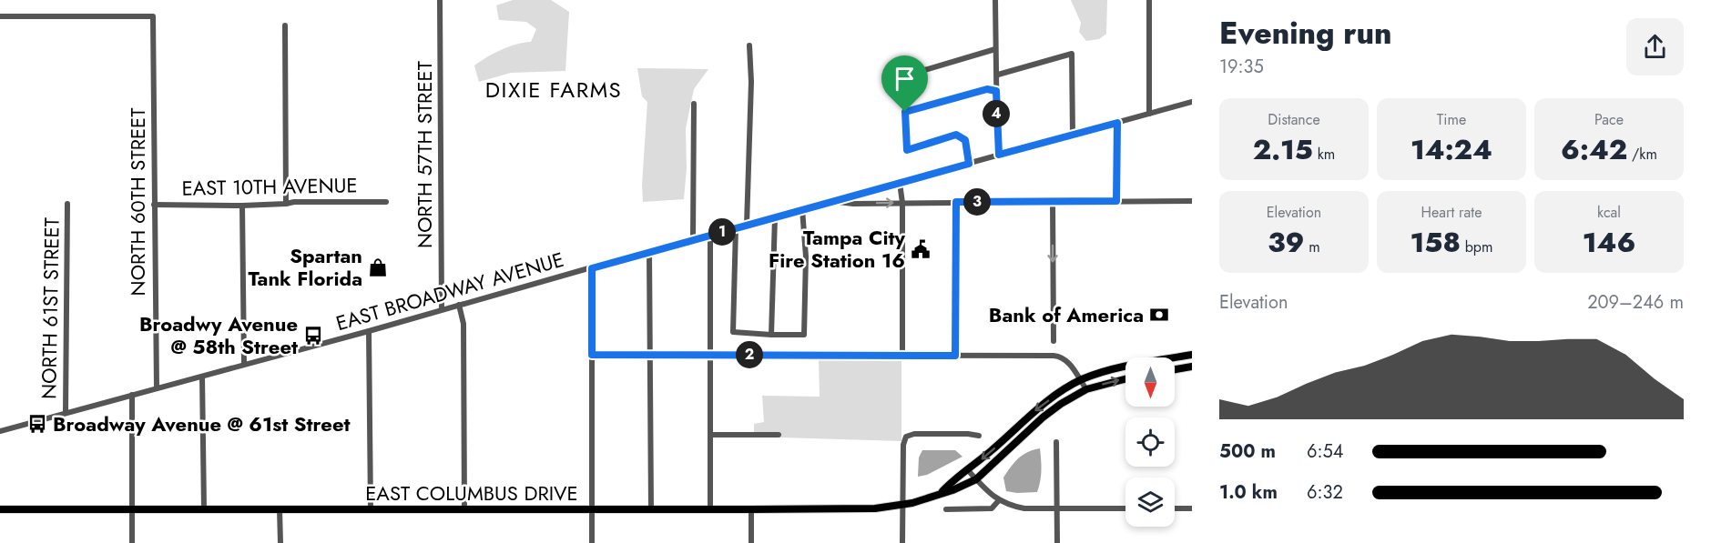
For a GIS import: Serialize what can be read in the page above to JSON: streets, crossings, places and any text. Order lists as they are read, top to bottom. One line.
{"streets":{"main road":["EAST COLUMBUS DRIVE"],"street":["NORTH 57TH STREET","EAST 10TH AVENUE","NORTH 60TH STREET","EAST BROADWAY AVENUE","NORTH 61ST STREET"]},"crossings":[["NORTH 57TH STREET","EAST BROADWAY AVENUE"],["EAST 10TH AVENUE","NORTH 60TH STREET"],["NORTH 60TH STREET","EAST BROADWAY AVENUE"],["EAST BROADWAY AVENUE","NORTH 61ST STREET"]],"districts":["DIXIE FARMS"],"places":{"public building":["Tampa City Fire Station 16"],"shop":["Spartan Tank Florida"],"bank":["Bank of America"],"bus stop":["Broadwy Avenue @ 58th Street","Broadway Avenue @ 61st Street"]},"north":"bottom","page":{"heading":["Evening run","19:35"],"stats":[["Distance","2.15 km"],["Time","14:24"],["Pace","6:42 /km"],["Elevation","39 m"],["Heart rate","158 bpm"],["kcal","146"]],"pins":["4","3","1","2"],"chart":["Elevation","209–246 m"],"list":[{"name":"500 m","note":"6:54"},{"name":"1.0 km","note":"6:32"}]}}
